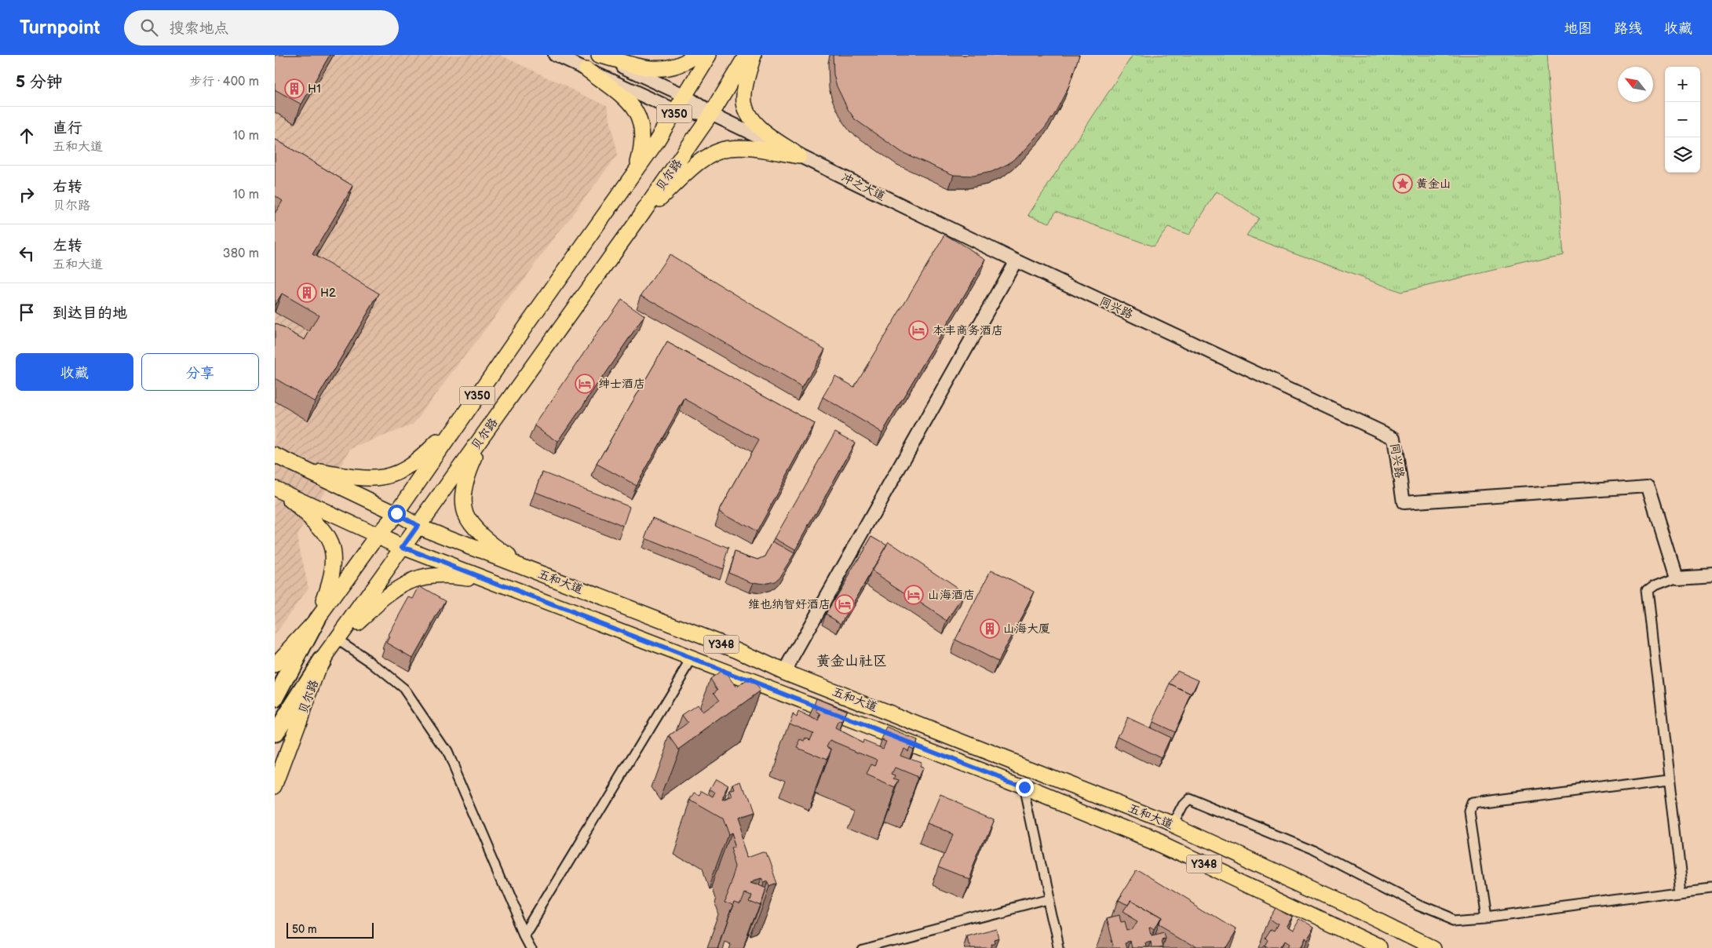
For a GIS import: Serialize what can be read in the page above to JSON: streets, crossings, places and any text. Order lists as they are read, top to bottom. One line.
{"streets":{"main road":["Y350","贝尔路","五和大道","Y348"],"street":["冲之大道","同兴路"]},"crossings":[["Y350","冲之大道"],["Y350","五和大道"],["贝尔路","冲之大道"],["贝尔路","五和大道"],["冲之大道","同兴路"]],"districts":["黄金山社区"],"places":{"building":["H1","H2","山海大厦"],"place":["黄金山"],"hotel":["本丰商务酒店","绅士酒店","山海酒店","维也纳智好酒店"]},"scale_bar":"50 m","north":"top left","page":{"header":"Turnpoint","search":"搜索地点","nav":["地图","路线","收藏"],"heading":["5 分钟","步行 · 400 m"],"map_buttons":["+","−"],"list":[["直行","五和大道","10 m"],["右转","贝尔路","10 m"],["左转","五和大道","380 m"],"到达目的地"],"buttons":["收藏","分享"],"scale":"50 m"}}
